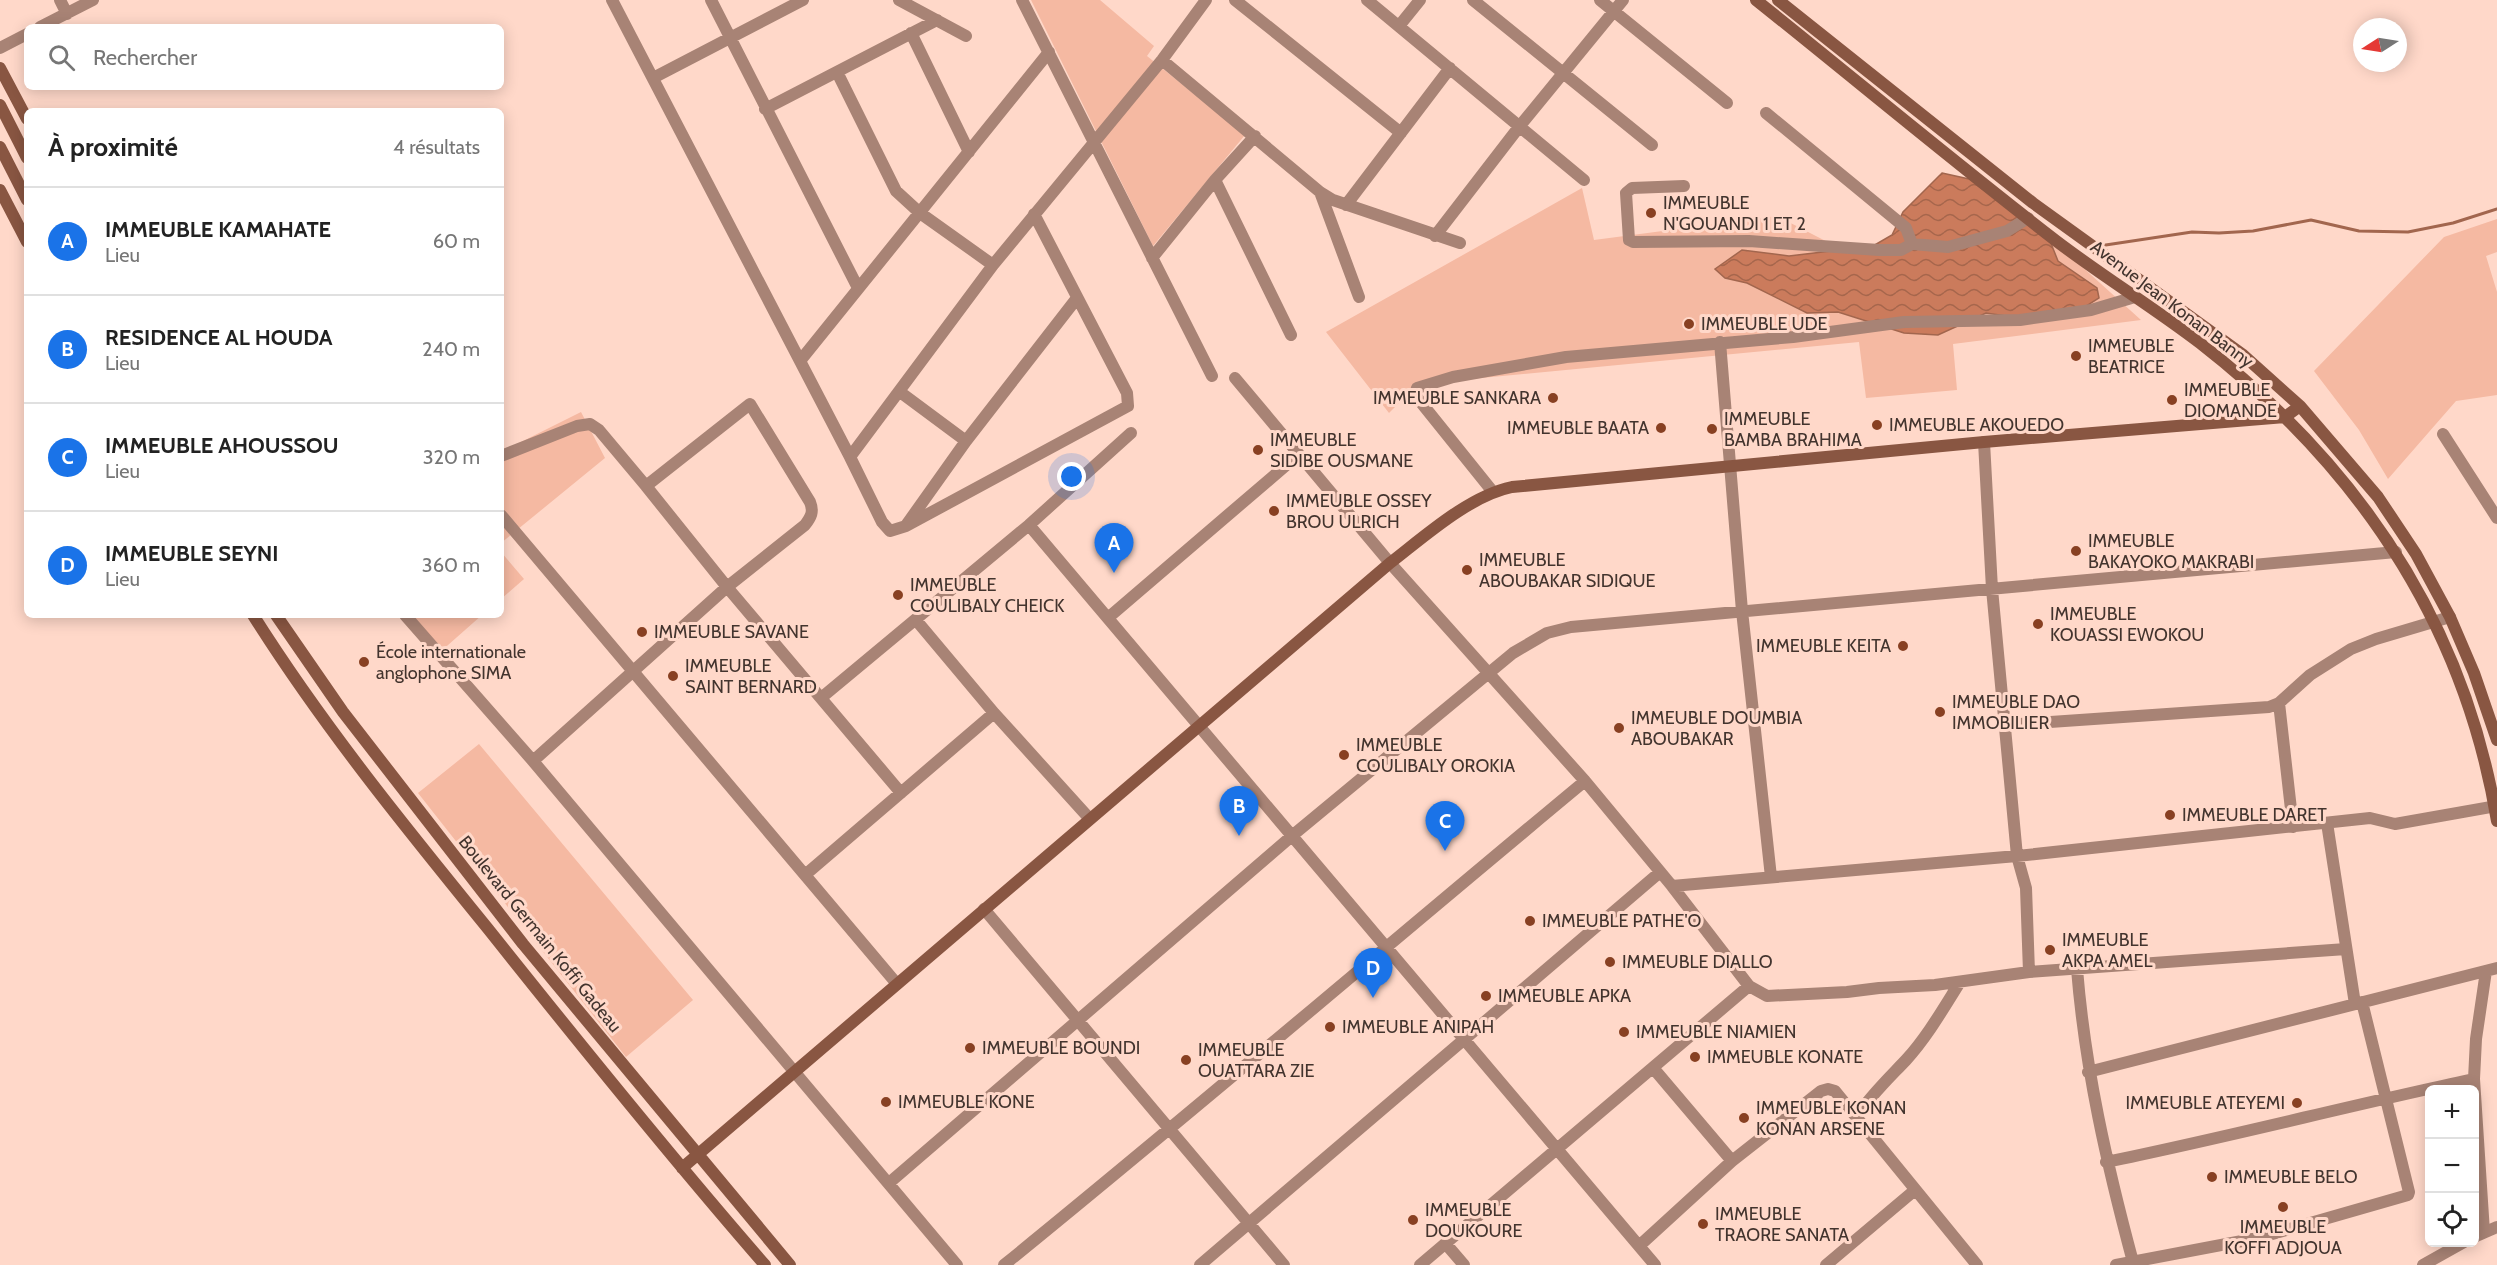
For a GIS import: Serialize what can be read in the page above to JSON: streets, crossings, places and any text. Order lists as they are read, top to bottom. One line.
{"streets":{"street":["Avenue Jean Konan Banny","Boulevard Germain Koffi Gadeau"]},"places":["IMMEUBLE N'GOUANDI 1 ET 2","IMMEUBLE UDE","IMMEUBLE BEATRICE","IMMEUBLE SANKARA","IMMEUBLE DIOMANDE","IMMEUBLE AKOUEDO","IMMEUBLE BAATA","IMMEUBLE BAMBA BRAHIMA","IMMEUBLE SIDIBE OUSMANE","IMMEUBLE OSSEY BROU ULRICH","IMMEUBLE BAKAYOKO MAKRABI","IMMEUBLE ABOUBAKAR SIDIQUE","IMMEUBLE COULIBALY CHEICK","IMMEUBLE KOUASSI EWOKOU","IMMEUBLE SAVANE","IMMEUBLE KEITA","École internationale anglophone SIMA","IMMEUBLE SAINT BERNARD","IMMEUBLE DAO IMMOBILIER","IMMEUBLE DOUMBIA ABOUBAKAR","IMMEUBLE COULIBALY OROKIA","IMMEUBLE DARET","IMMEUBLE PATHE'O","IMMEUBLE AKPA AMEL","IMMEUBLE DIALLO","IMMEUBLE APKA","IMMEUBLE ANIPAH","IMMEUBLE NIAMIEN","IMMEUBLE BOUNDI","IMMEUBLE KONATE","IMMEUBLE OUATTARA ZIE","IMMEUBLE KONE","IMMEUBLE ATEYEMI","IMMEUBLE KONAN KONAN ARSENE","IMMEUBLE BELO","IMMEUBLE KOFFI ADJOUA","IMMEUBLE DOUKOURE","IMMEUBLE TRAORE SANATA"],"north":"left","page":{"search":"Rechercher","heading":["À proximité","4 résultats"],"list":[{"mark":"A","name":"IMMEUBLE KAMAHATE","note":"Lieu","value":"60 m"},{"mark":"B","name":"RESIDENCE AL HOUDA","note":"Lieu","value":"240 m"},{"mark":"C","name":"IMMEUBLE AHOUSSOU","note":"Lieu","value":"320 m"},{"mark":"D","name":"IMMEUBLE SEYNI","note":"Lieu","value":"360 m"}],"pins":["A","B","C","D"],"map_buttons":["+","−"]}}
